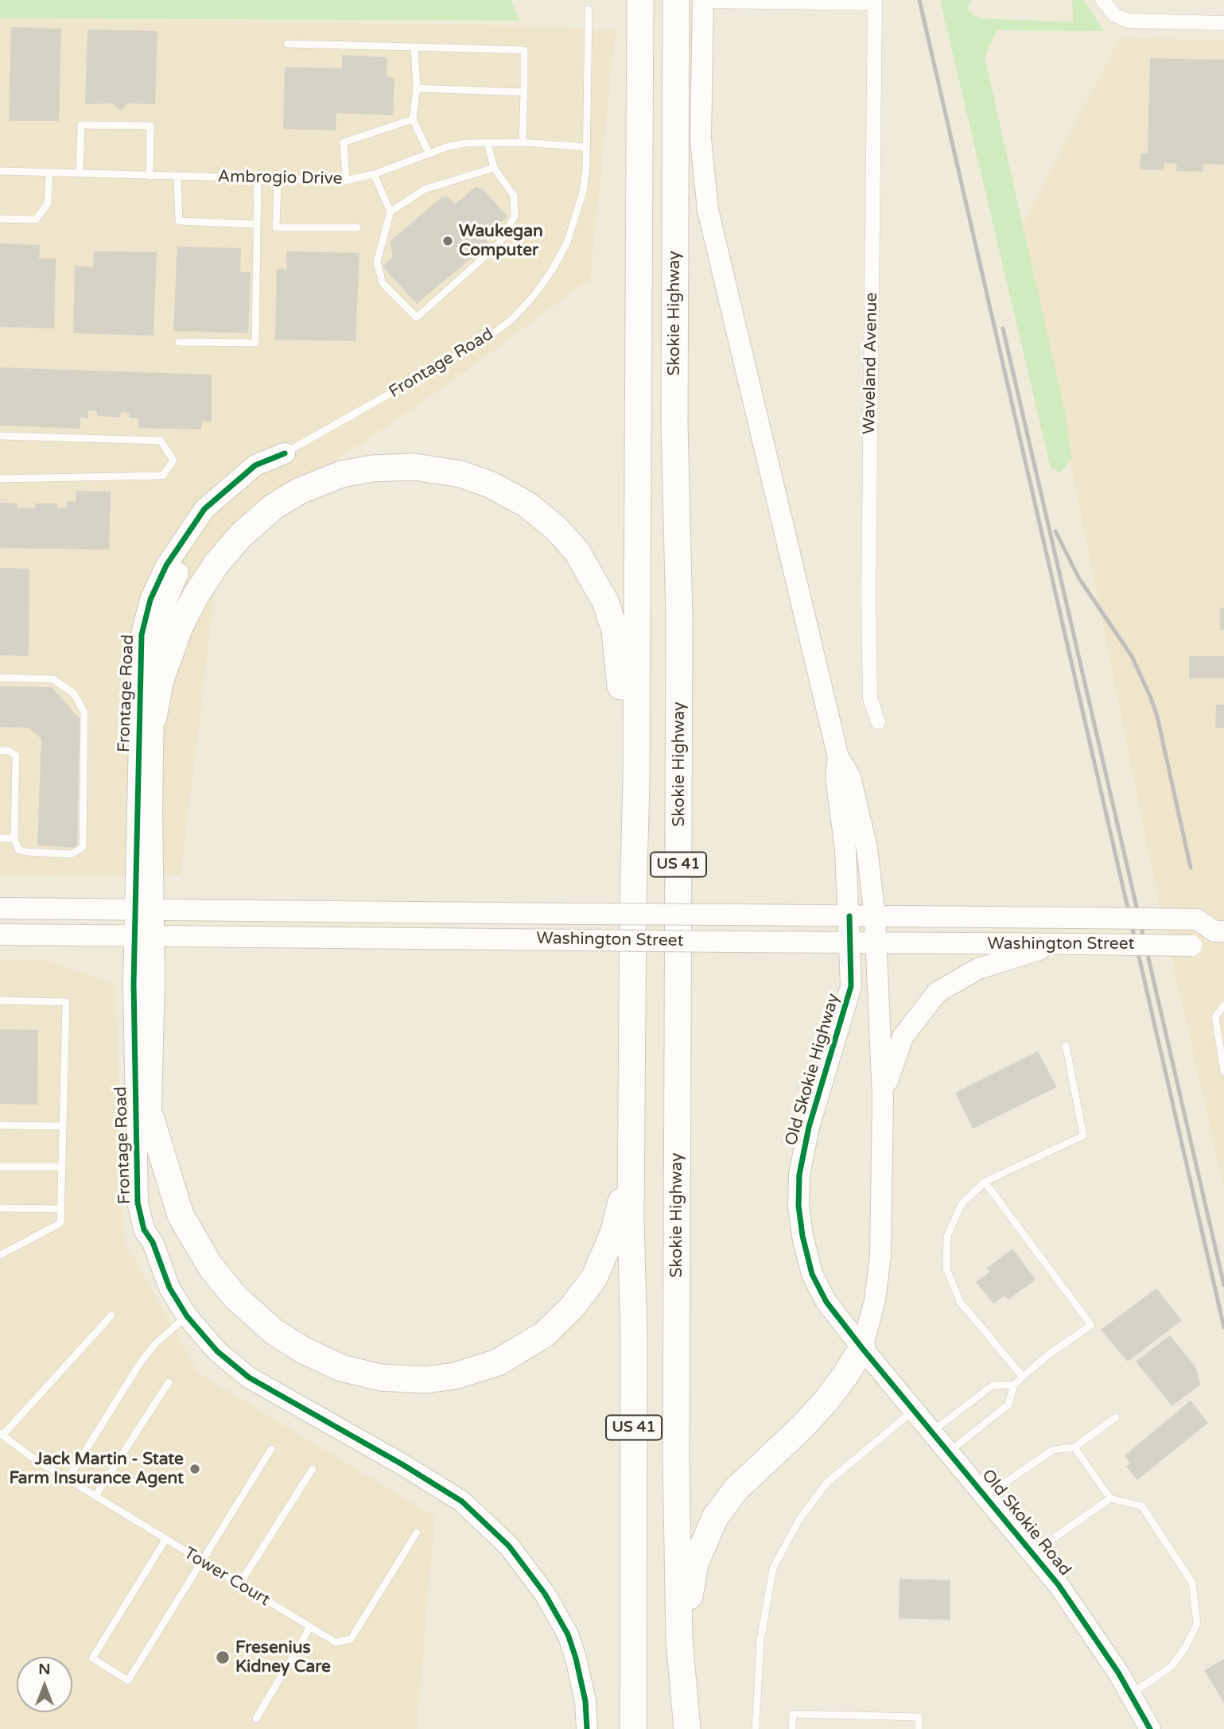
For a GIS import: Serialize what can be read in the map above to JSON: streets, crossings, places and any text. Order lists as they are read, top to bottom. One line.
{"streets":{"highway":["Skokie Highway","US 41"],"main road":["Frontage Road","Washington Street","Old Skokie Highway","Old Skokie Road"],"street":["Waveland Avenue"],"lane":["Ambrogio Drive","Tower Court"]},"crossings":[["Ambrogio Drive","Frontage Road"],["Frontage Road","Washington Street"],["Washington Street","Old Skokie Highway"],["Old Skokie Highway","Old Skokie Road"]],"places":["Waukegan Computer","Jack Martin - State Farm Insurance Agent","Fresenius Kidney Care"],"north":"top"}
